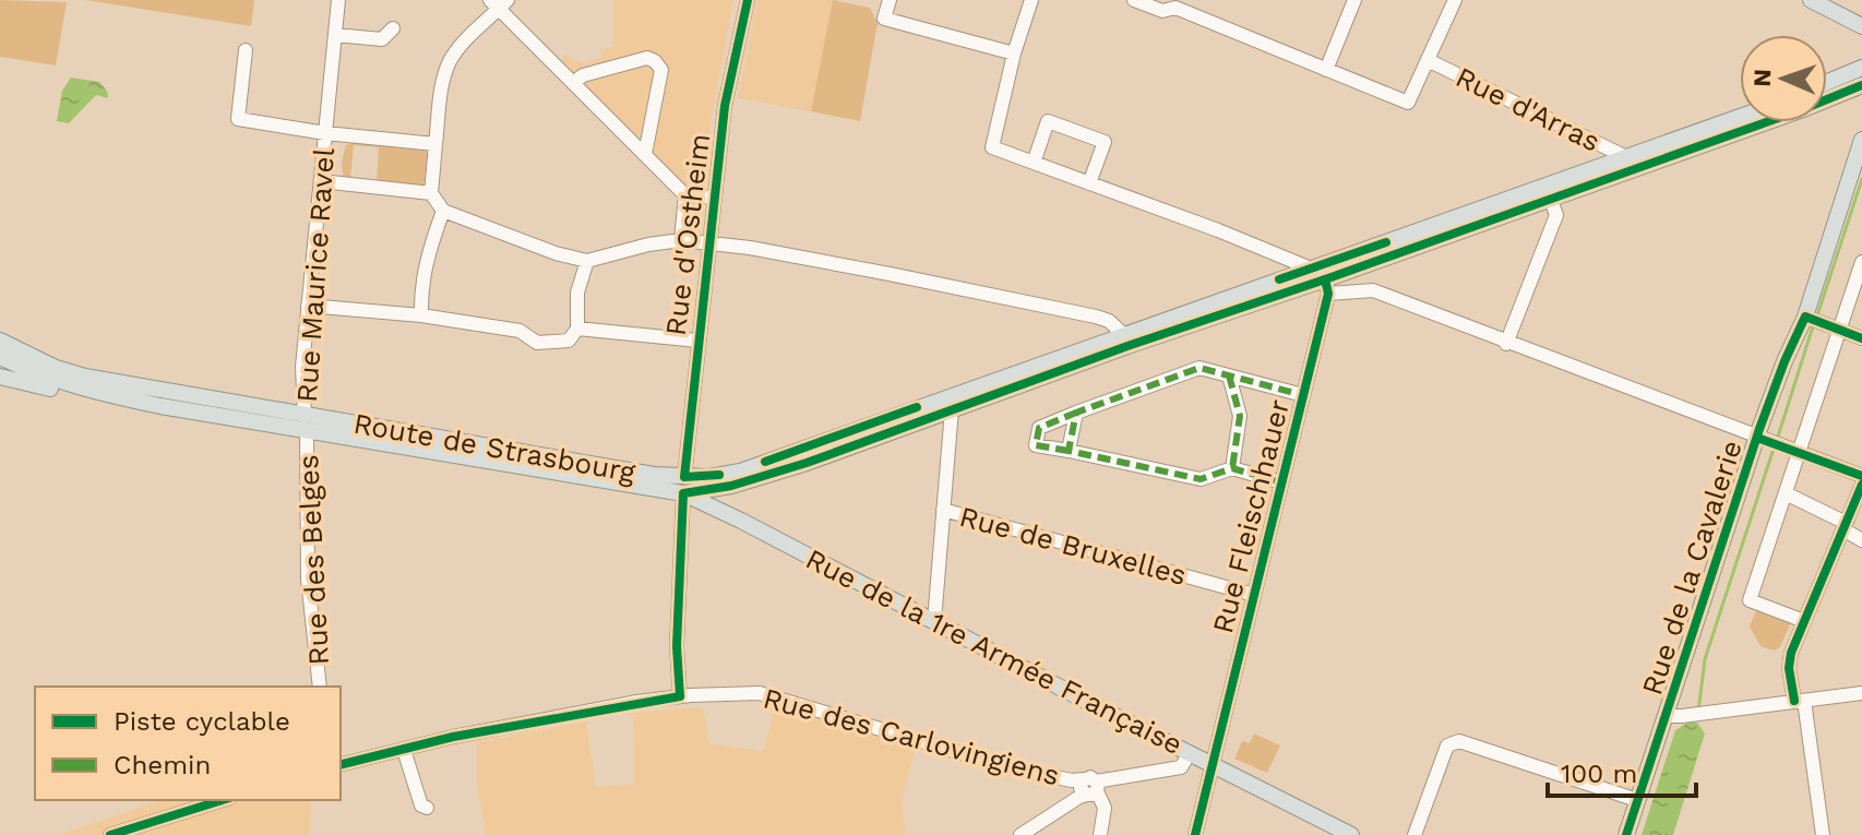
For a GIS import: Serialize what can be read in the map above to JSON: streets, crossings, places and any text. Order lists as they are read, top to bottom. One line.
{"streets":{"main road":["Route de Strasbourg","Rue de la Cavalerie","Rue de la 1re Armée Française"],"street":["Rue d'Arras","Rue d'Ostheim","Rue Maurice Ravel","Rue Fleischhauer","Rue de Bruxelles","Rue des Belges","Rue des Carlovingiens"]},"crossings":[["Rue d'Ostheim","Route de Strasbourg"],["Rue d'Ostheim","Rue de la 1re Armée Française"],["Rue d'Ostheim","Rue des Carlovingiens"],["Rue Maurice Ravel","Route de Strasbourg"],["Rue Maurice Ravel","Rue des Belges"],["Route de Strasbourg","Rue des Belges"],["Route de Strasbourg","Rue de la 1re Armée Française"],["Rue Fleischhauer","Rue de Bruxelles"],["Rue Fleischhauer","Rue de la 1re Armée Française"]],"legend":["Piste cyclable","Chemin"],"scale_bar":"100 m","north":"left"}
